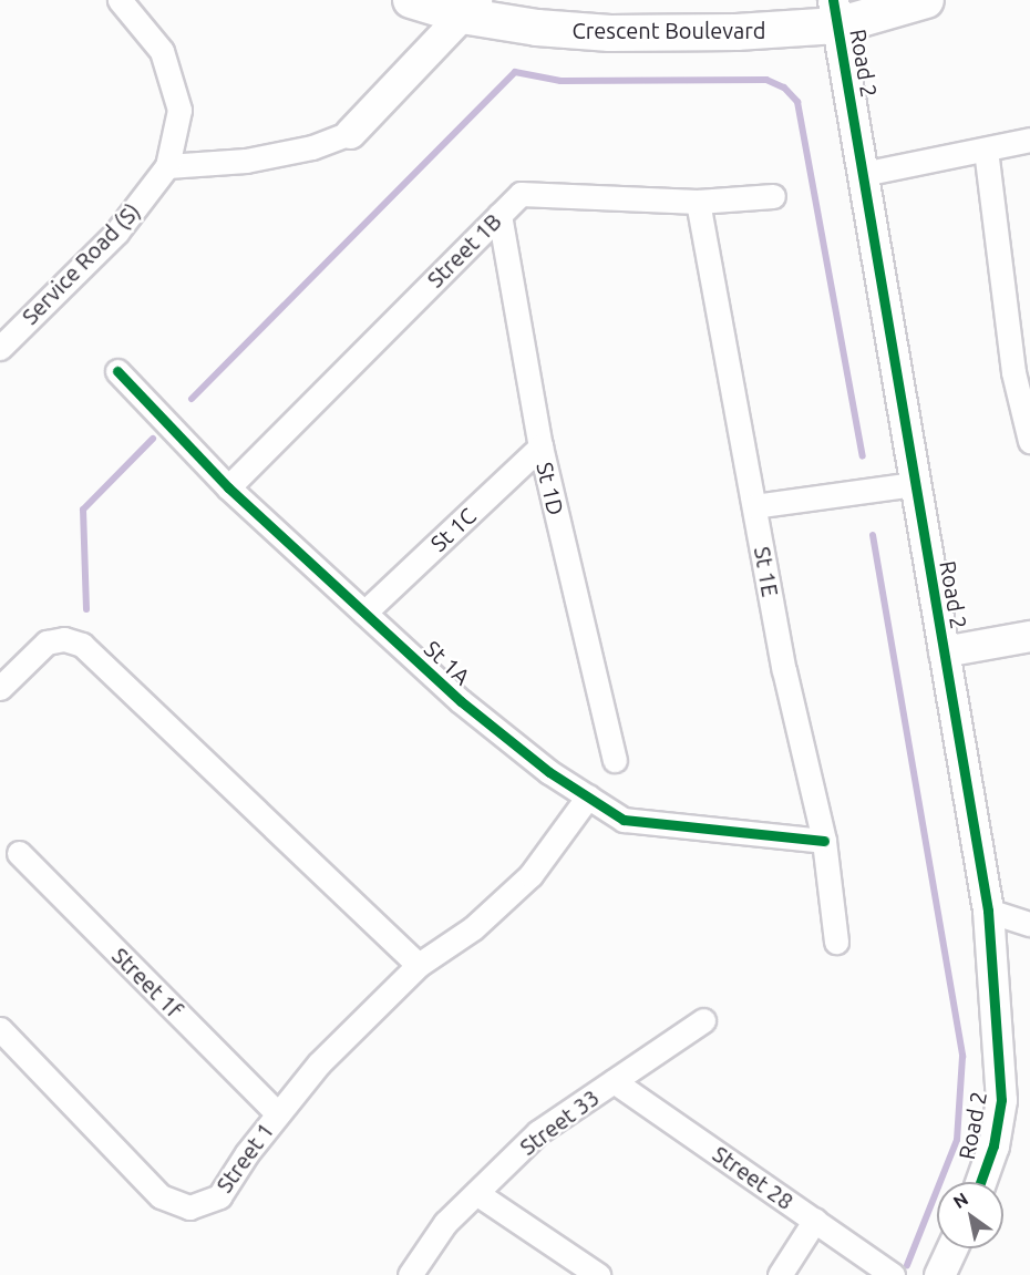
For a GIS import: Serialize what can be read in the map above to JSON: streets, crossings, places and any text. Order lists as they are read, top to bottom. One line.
{"streets":{"main road":["Crescent Boulevard"],"street":["Road 2","Street 1B","Service Road (S)","St 1D","St 1C","St 1E","St 1A","Street 1f","Street 33","Street 1","Street 28"]},"crossings":[["Crescent Boulevard","Road 2"],["Street 1B","St 1D"],["Street 1B","St 1E"],["Street 1B","St 1A"],["St 1D","St 1C"],["St 1C","St 1A"],["St 1E","St 1A"],["St 1A","Street 1"],["Street 1f","Street 1"],["Street 33","Street 28"]],"north":"top left"}
